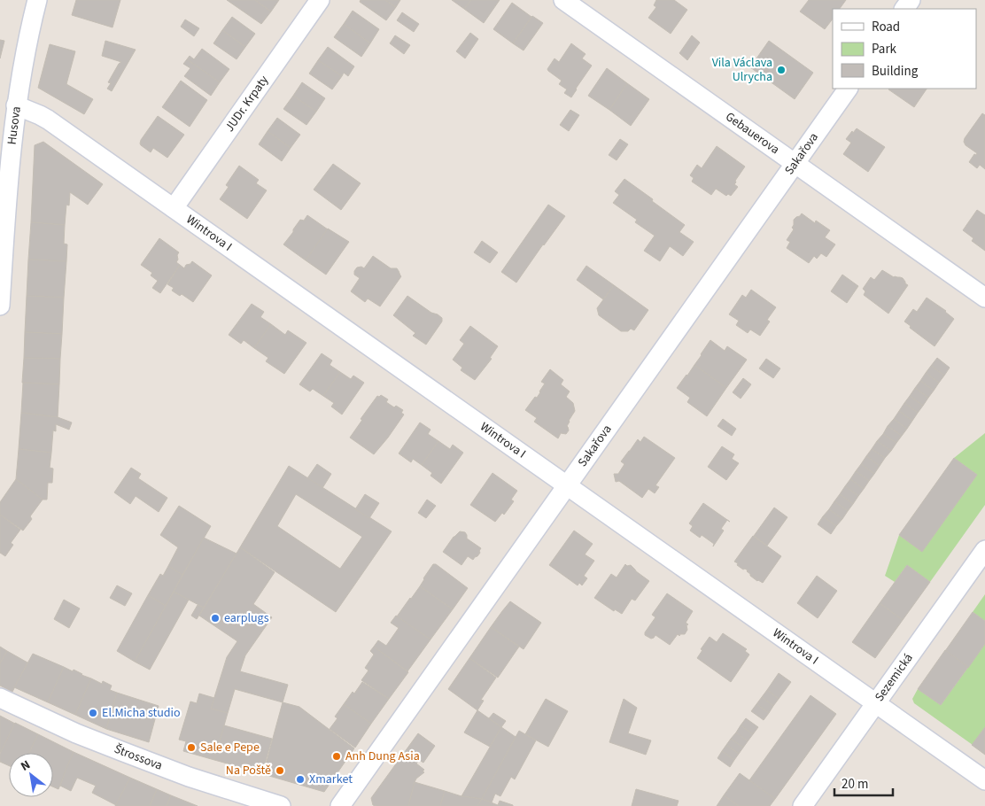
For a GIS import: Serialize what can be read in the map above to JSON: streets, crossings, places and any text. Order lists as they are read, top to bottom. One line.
{"streets":{"street":["JUDr. Krpaty","Husova","Gebauerova","Sakařova","Wintrova I","Sezemická","Štrossova"]},"crossings":[["JUDr. Krpaty","Wintrova I"],["Husova","Wintrova I"],["Gebauerova","Sakařova"],["Sakařova","Wintrova I"],["Wintrova I","Sezemická"]],"places":["Vila Václava Ulrycha","earplugs","El.Micha studio","Sale e Pepe","Anh Dung Asia","Na Poště","Xmarket"],"legend":["Road","Park","Building"],"scale_bar":"20 m","north":"top left"}
